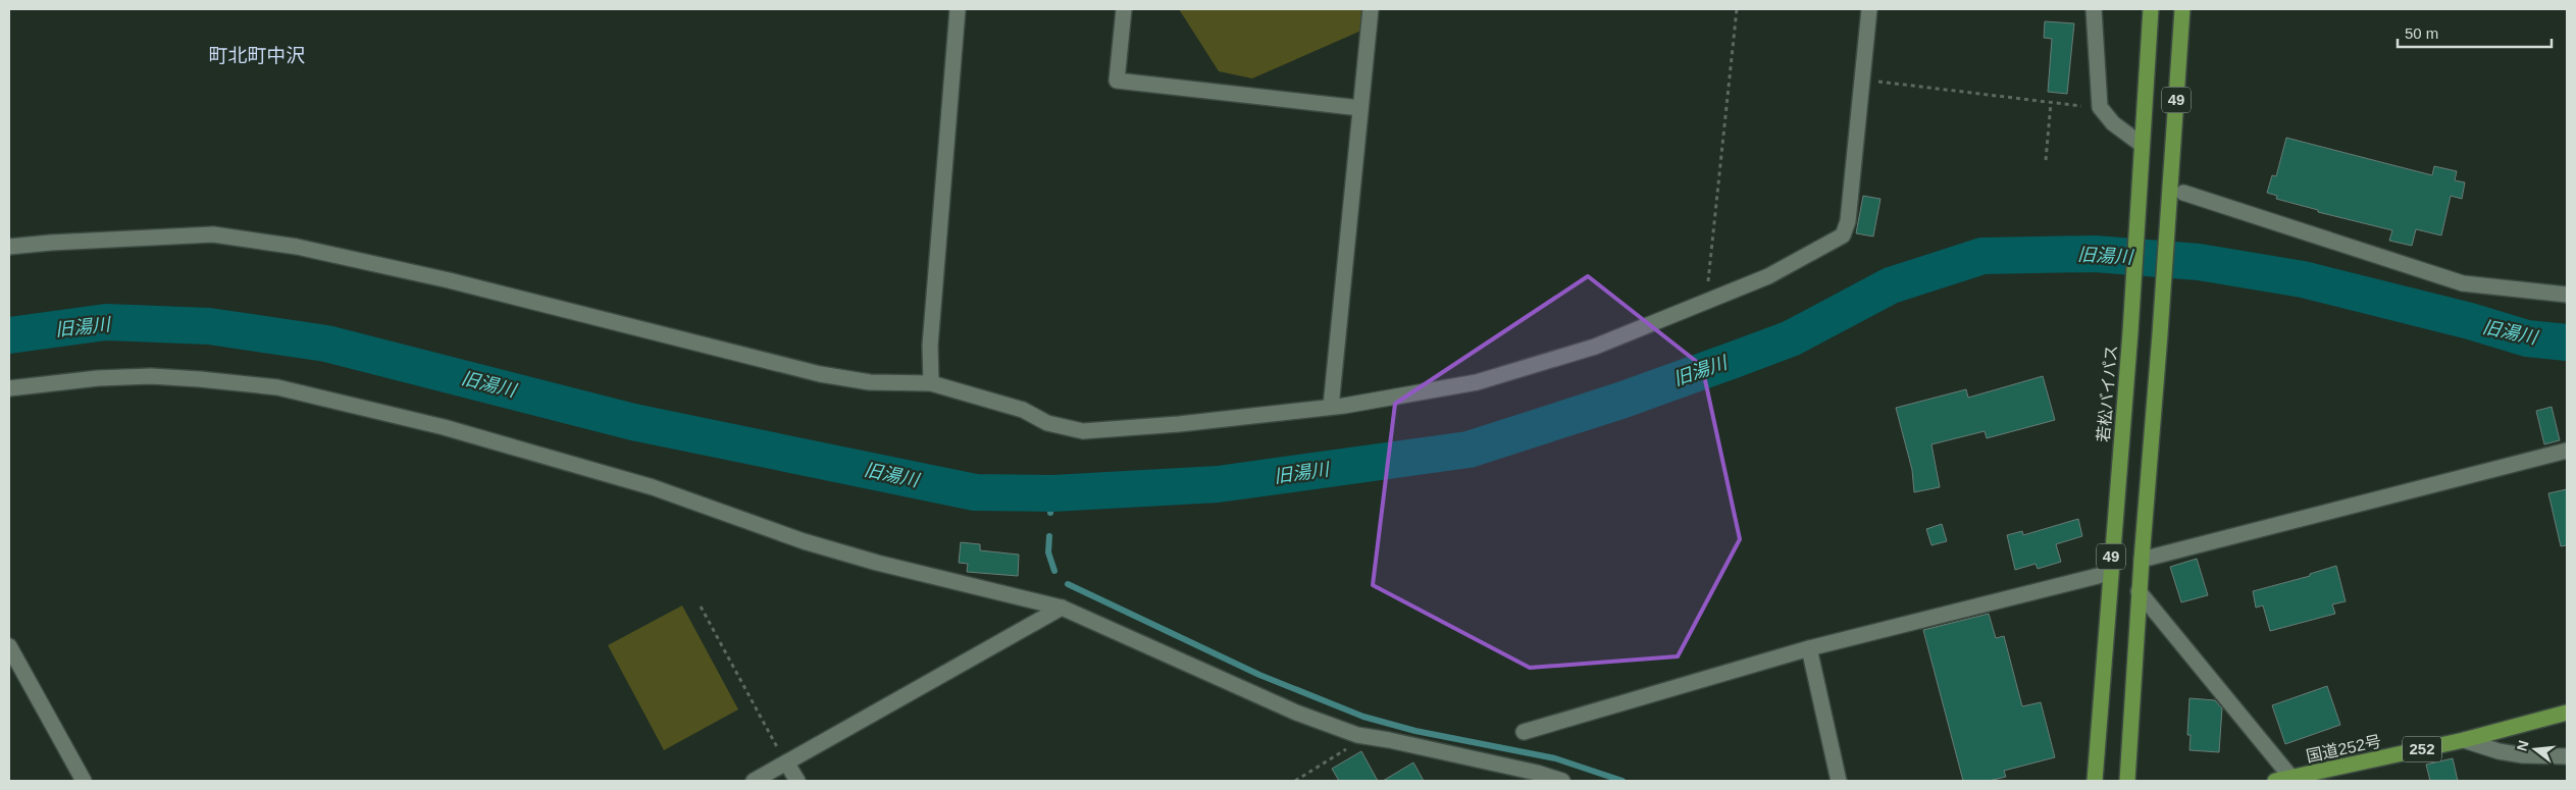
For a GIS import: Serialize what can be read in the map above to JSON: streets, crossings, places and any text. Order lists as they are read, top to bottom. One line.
{"streets":{"highway":["49","若松バイパス","国道252号","252"]},"districts":["町北町中沢"],"water":["旧湯川"],"scale_bar":"50 m","north":"left"}
